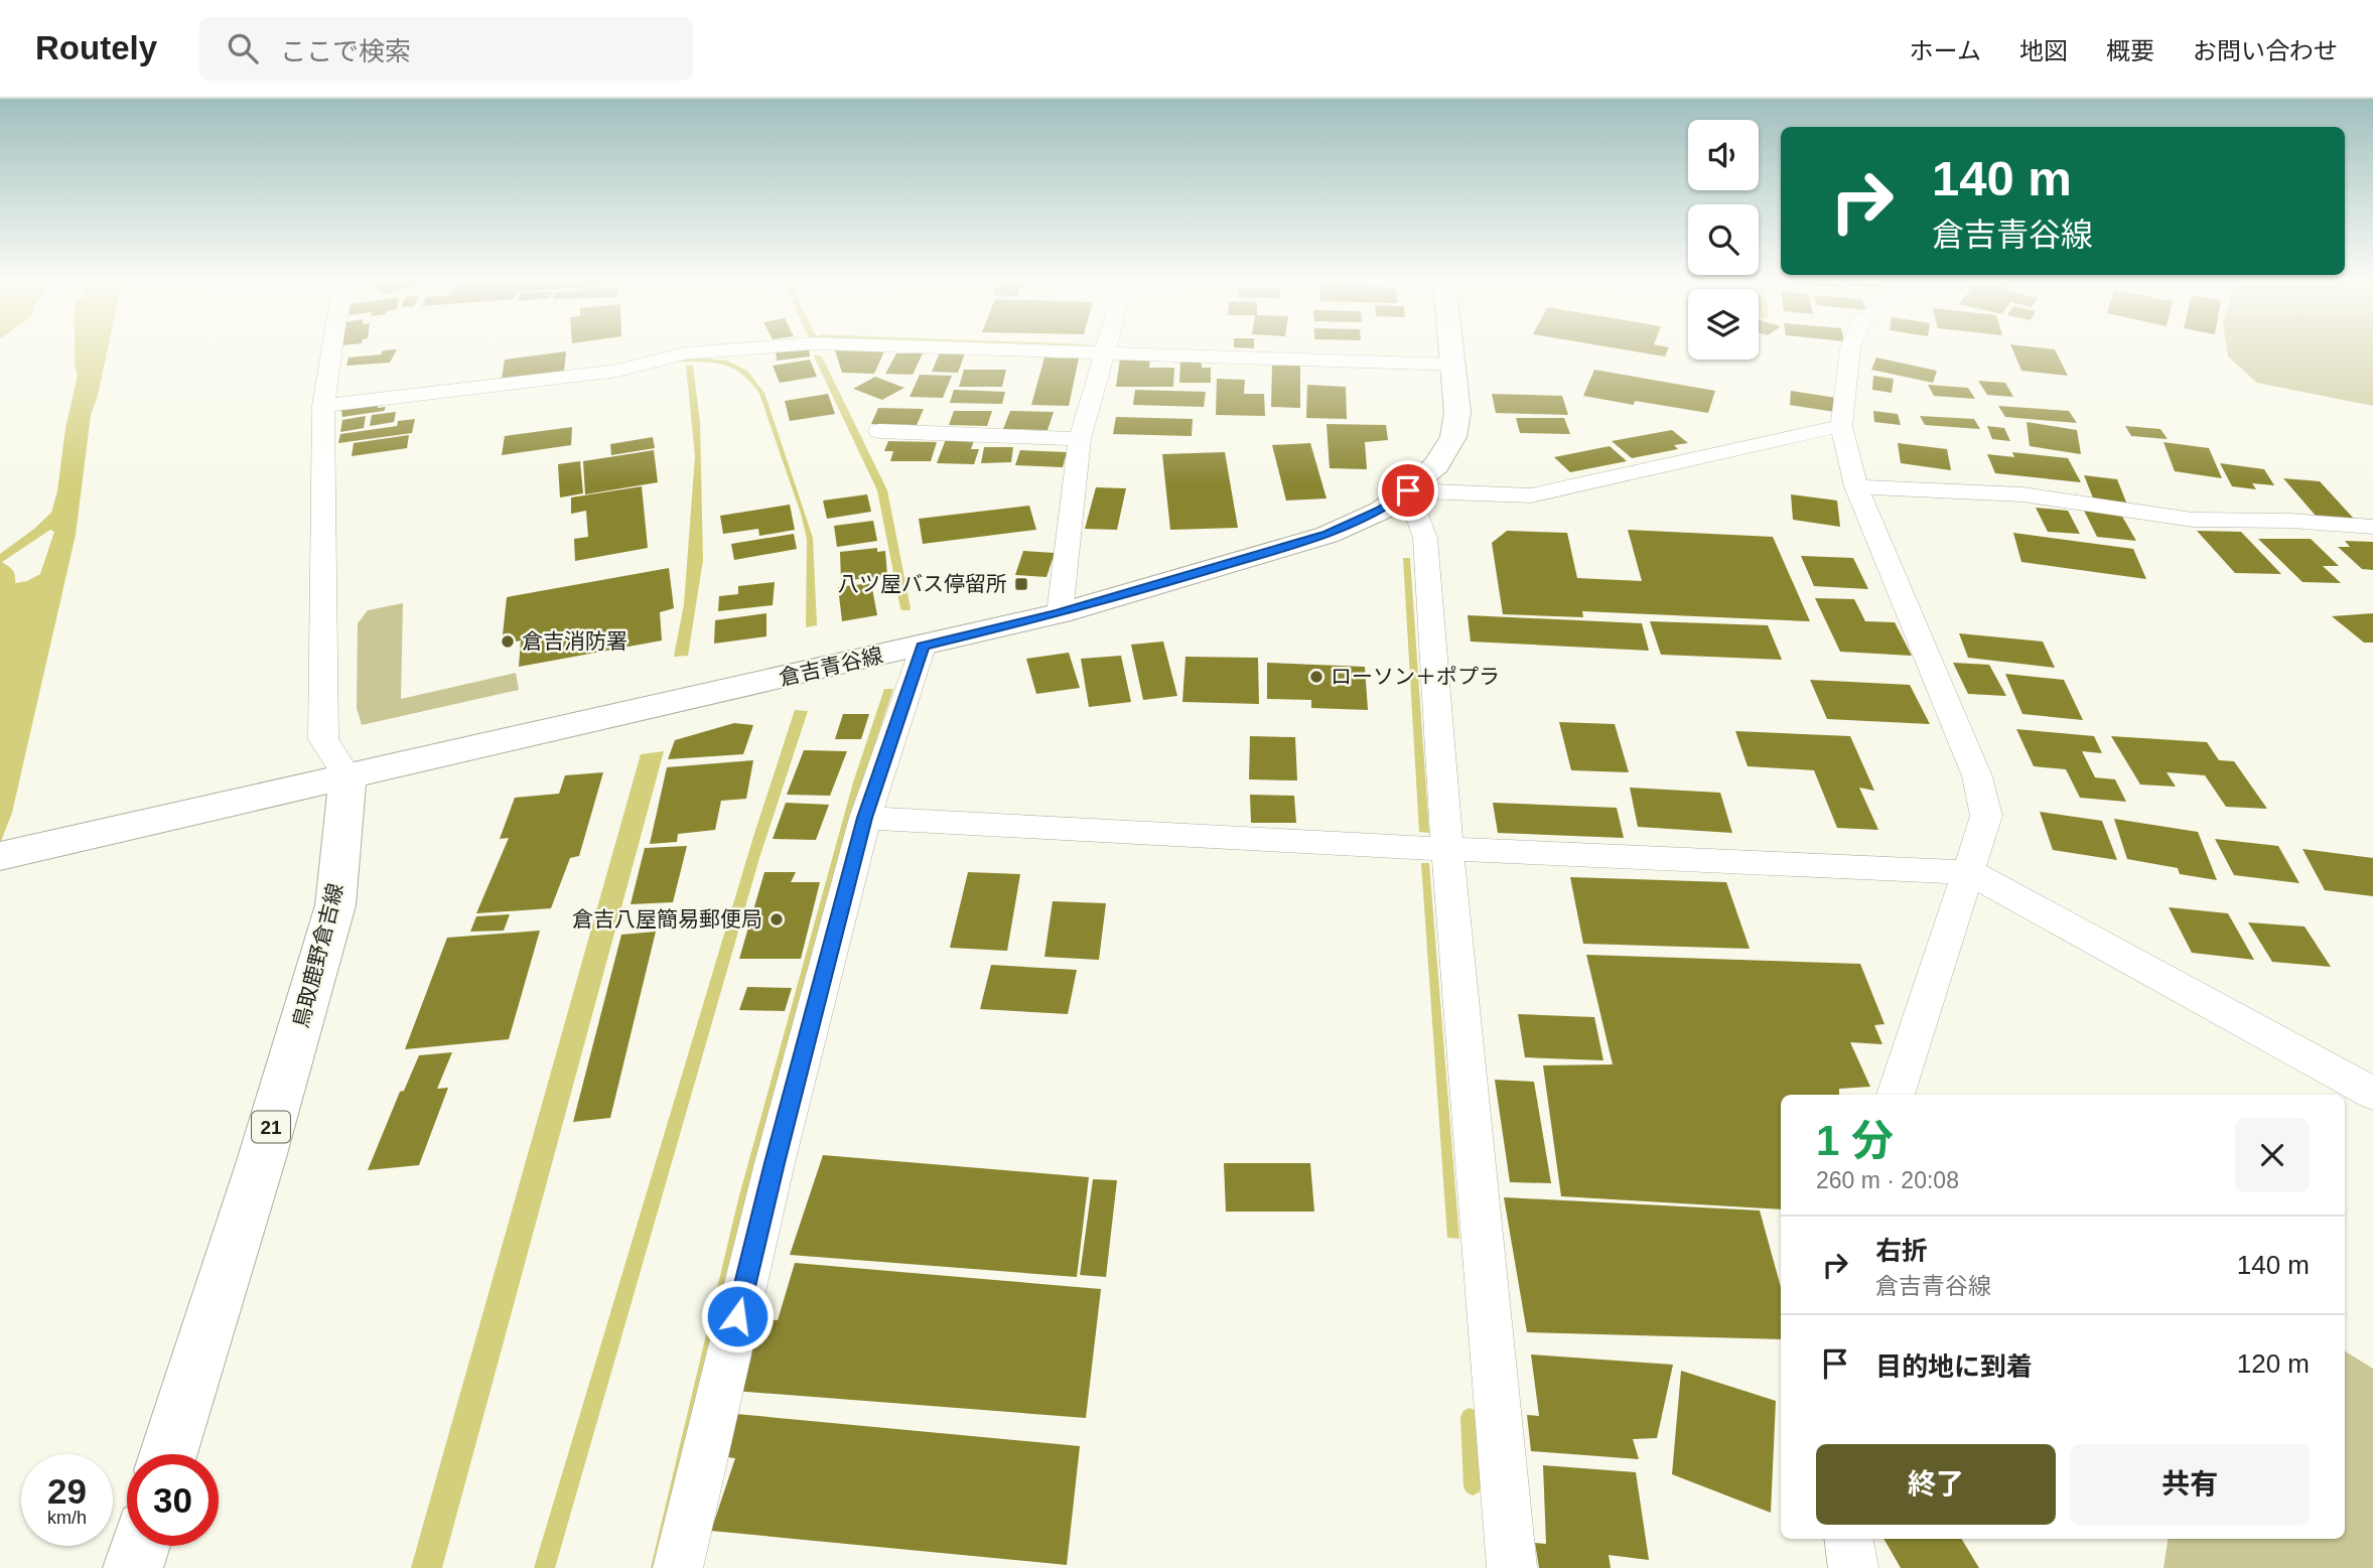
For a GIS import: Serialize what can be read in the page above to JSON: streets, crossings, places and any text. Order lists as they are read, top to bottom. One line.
{"streets":{"main road":["倉吉青谷線","鳥取鹿野倉吉線","21"]},"crossings":[["倉吉青谷線","鳥取鹿野倉吉線"]],"places":{"transit":["八ツ屋バス停留所"],"other":["倉吉消防署","ローソン＋ポプラ","倉吉八屋簡易郵便局"]},"page":{"header":"Routely","search":"ここで検索","nav":["ホーム","地図","概要","お問い合わせ"],"turn":["140 m","倉吉青谷線"],"heading":["1 分","260 m · 20:08"],"list":[{"name":"右折","note":"倉吉青谷線","value":"140 m"},{"name":"目的地に到着","value":"120 m"}],"buttons":["終了","共有"],"speed":"29 km/h","limit":"30"}}
